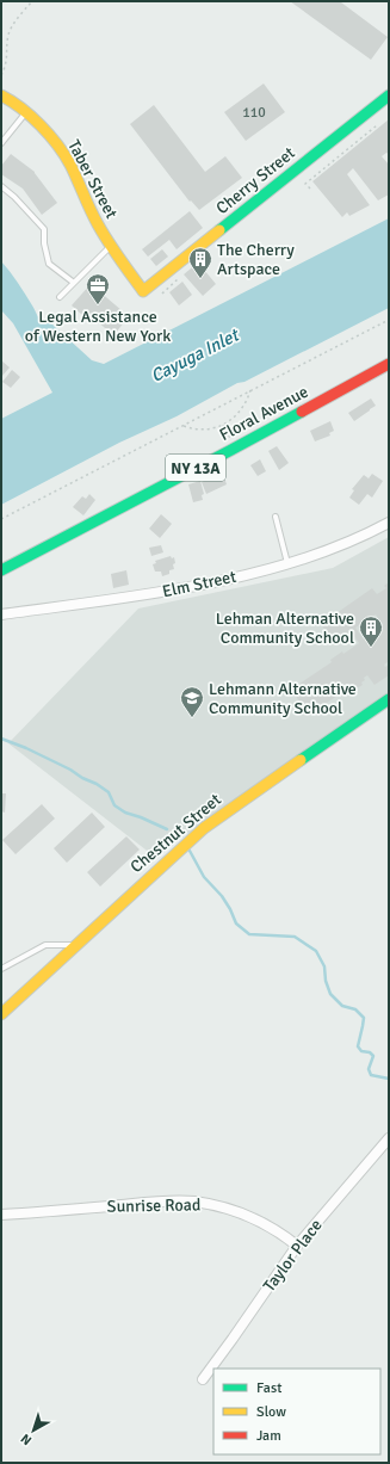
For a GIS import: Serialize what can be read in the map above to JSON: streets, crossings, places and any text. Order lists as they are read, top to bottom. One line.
{"streets":{"street":["Taber Street","Cherry Street","Floral Avenue","NY 13A","Elm Street","Chestnut Street","Sunrise Road","Taylor Place"]},"crossings":[["Taber Street","Cherry Street"],["Sunrise Road","Taylor Place"]],"water":["Cayuga Inlet"],"places":{"building":["The Cherry Artspace","Lehman Alternative Community School"],"office":["Legal Assistance of Western New York"],"school or university":["Lehmann Alternative Community School"]},"house_numbers":["110"],"legend":["Fast","Slow","Jam"],"north":"bottom left"}
